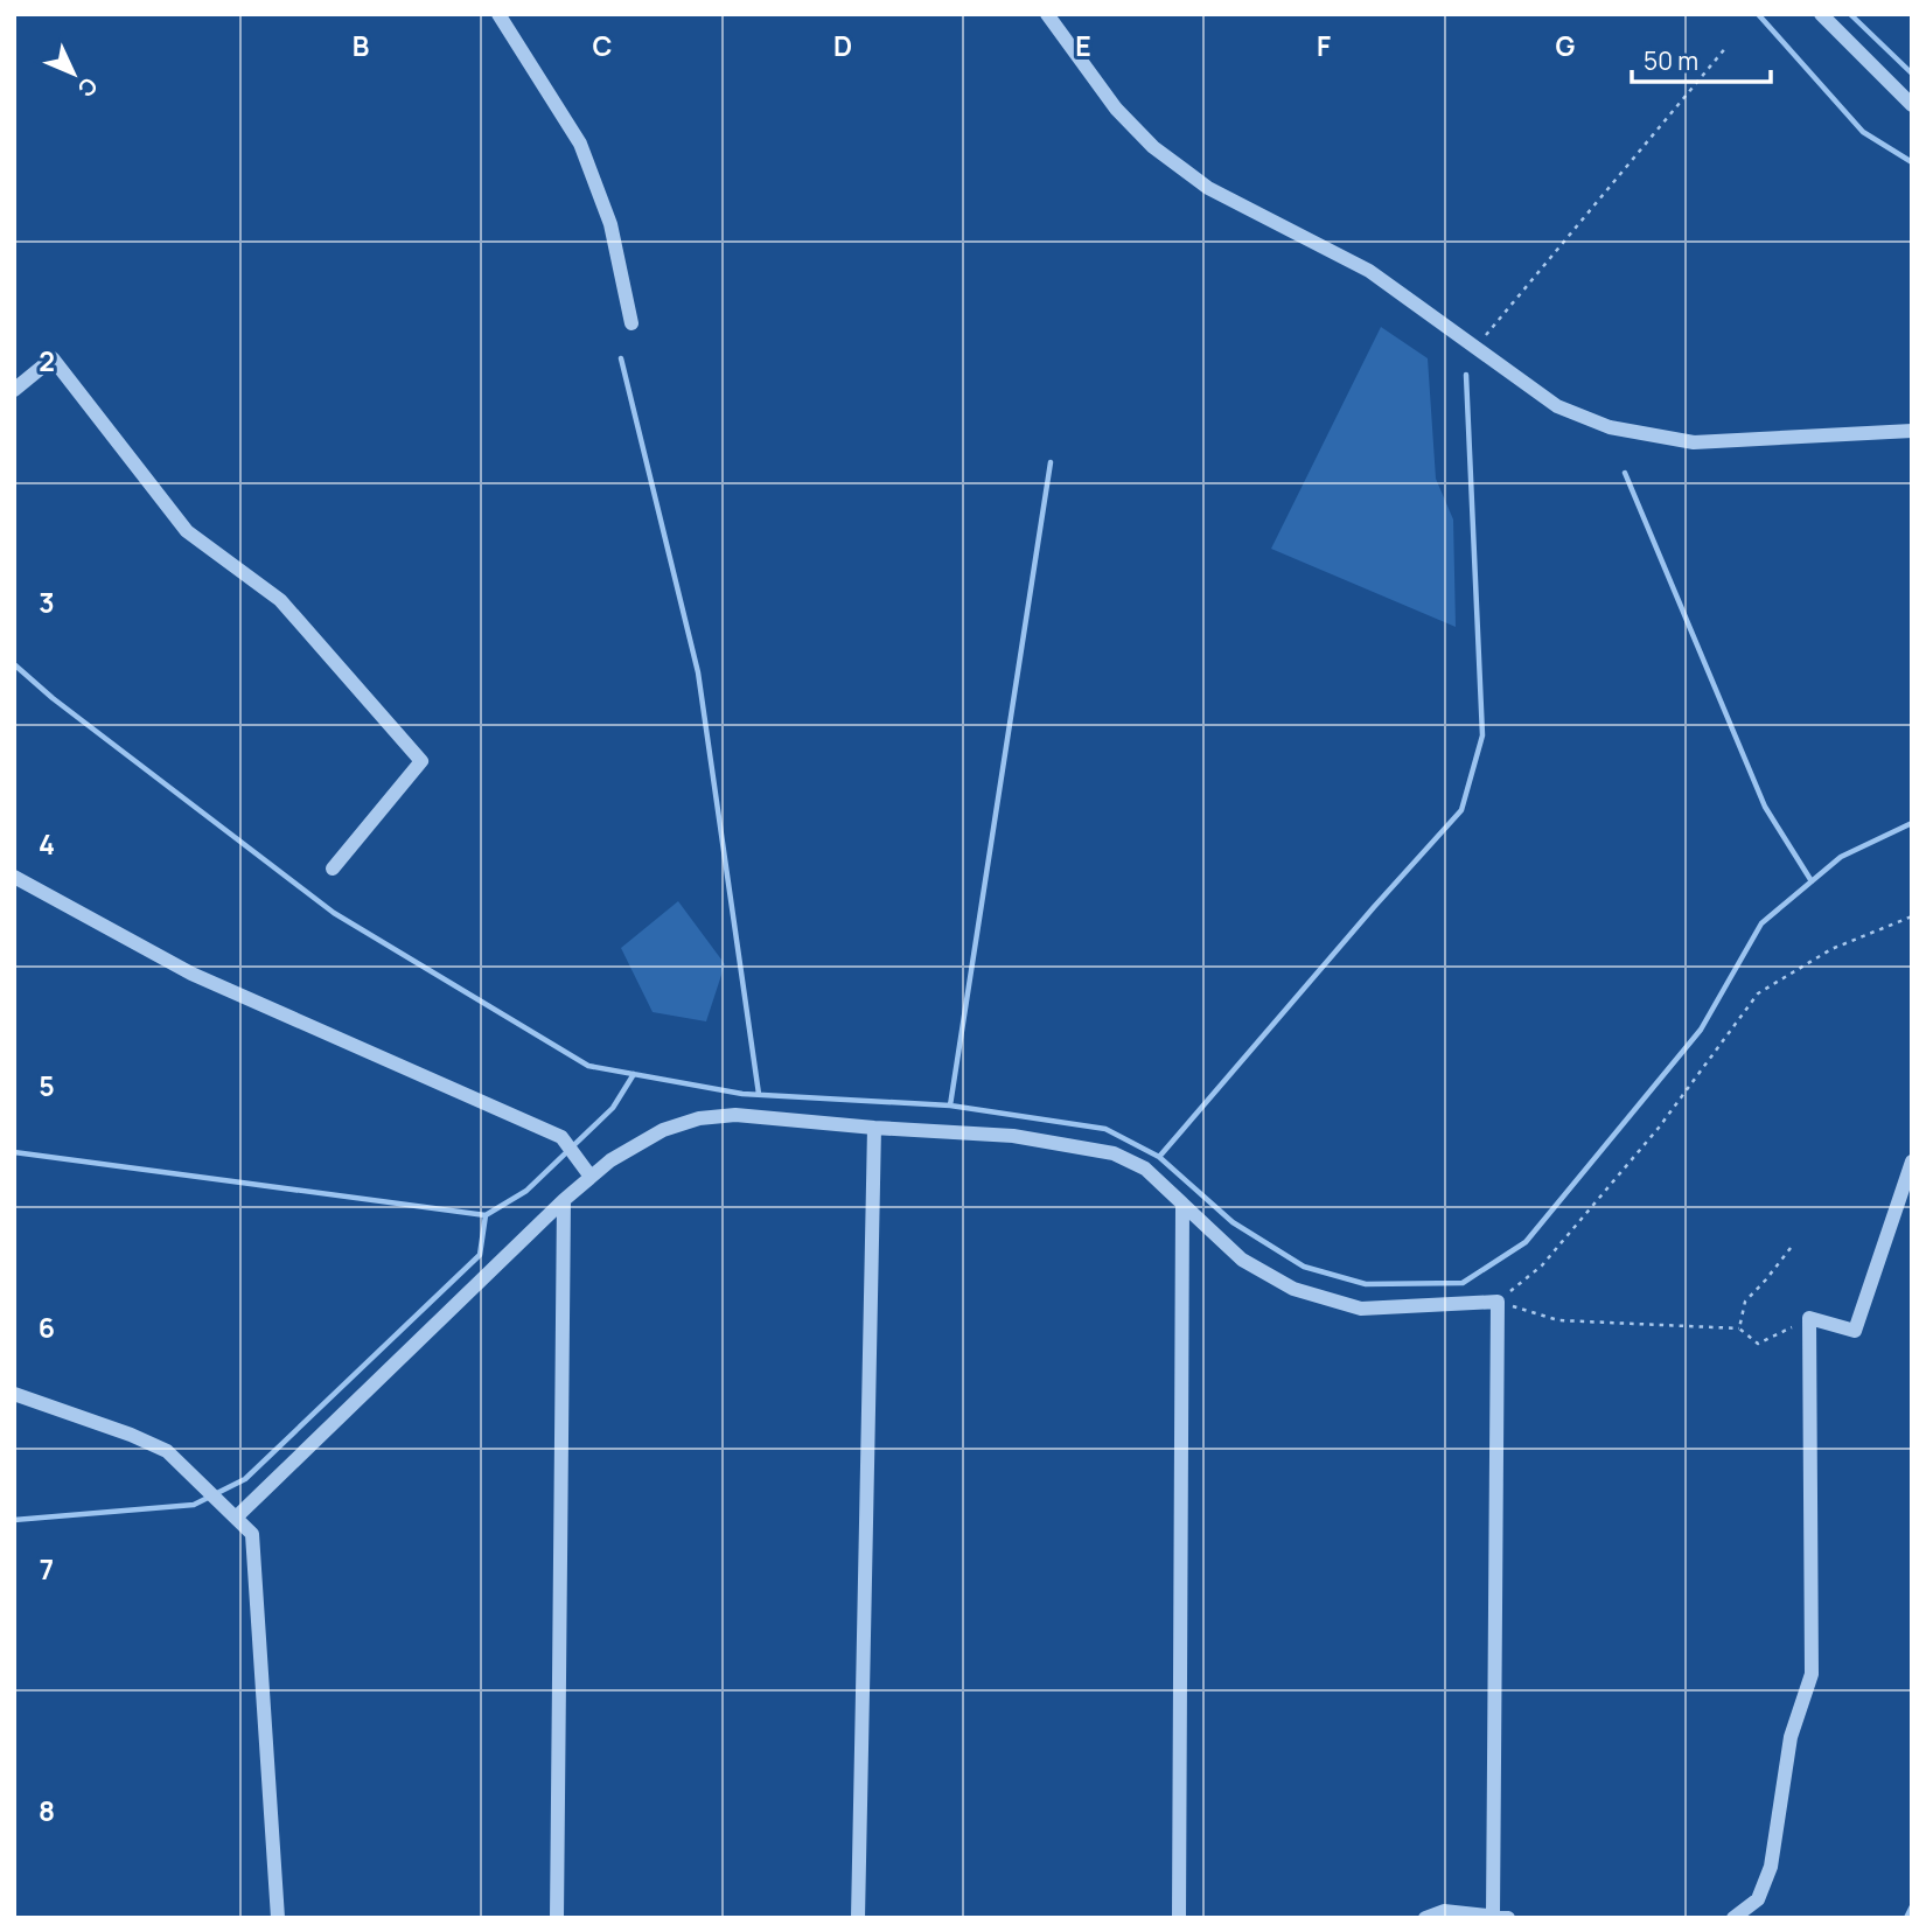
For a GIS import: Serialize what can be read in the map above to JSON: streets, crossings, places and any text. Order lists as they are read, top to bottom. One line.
{"scale_bar":"50 m","north":"bottom right","grid":{"columns":["B","C","D","E","F","G"],"rows":["2","3","4","5","6","7","8"]}}
